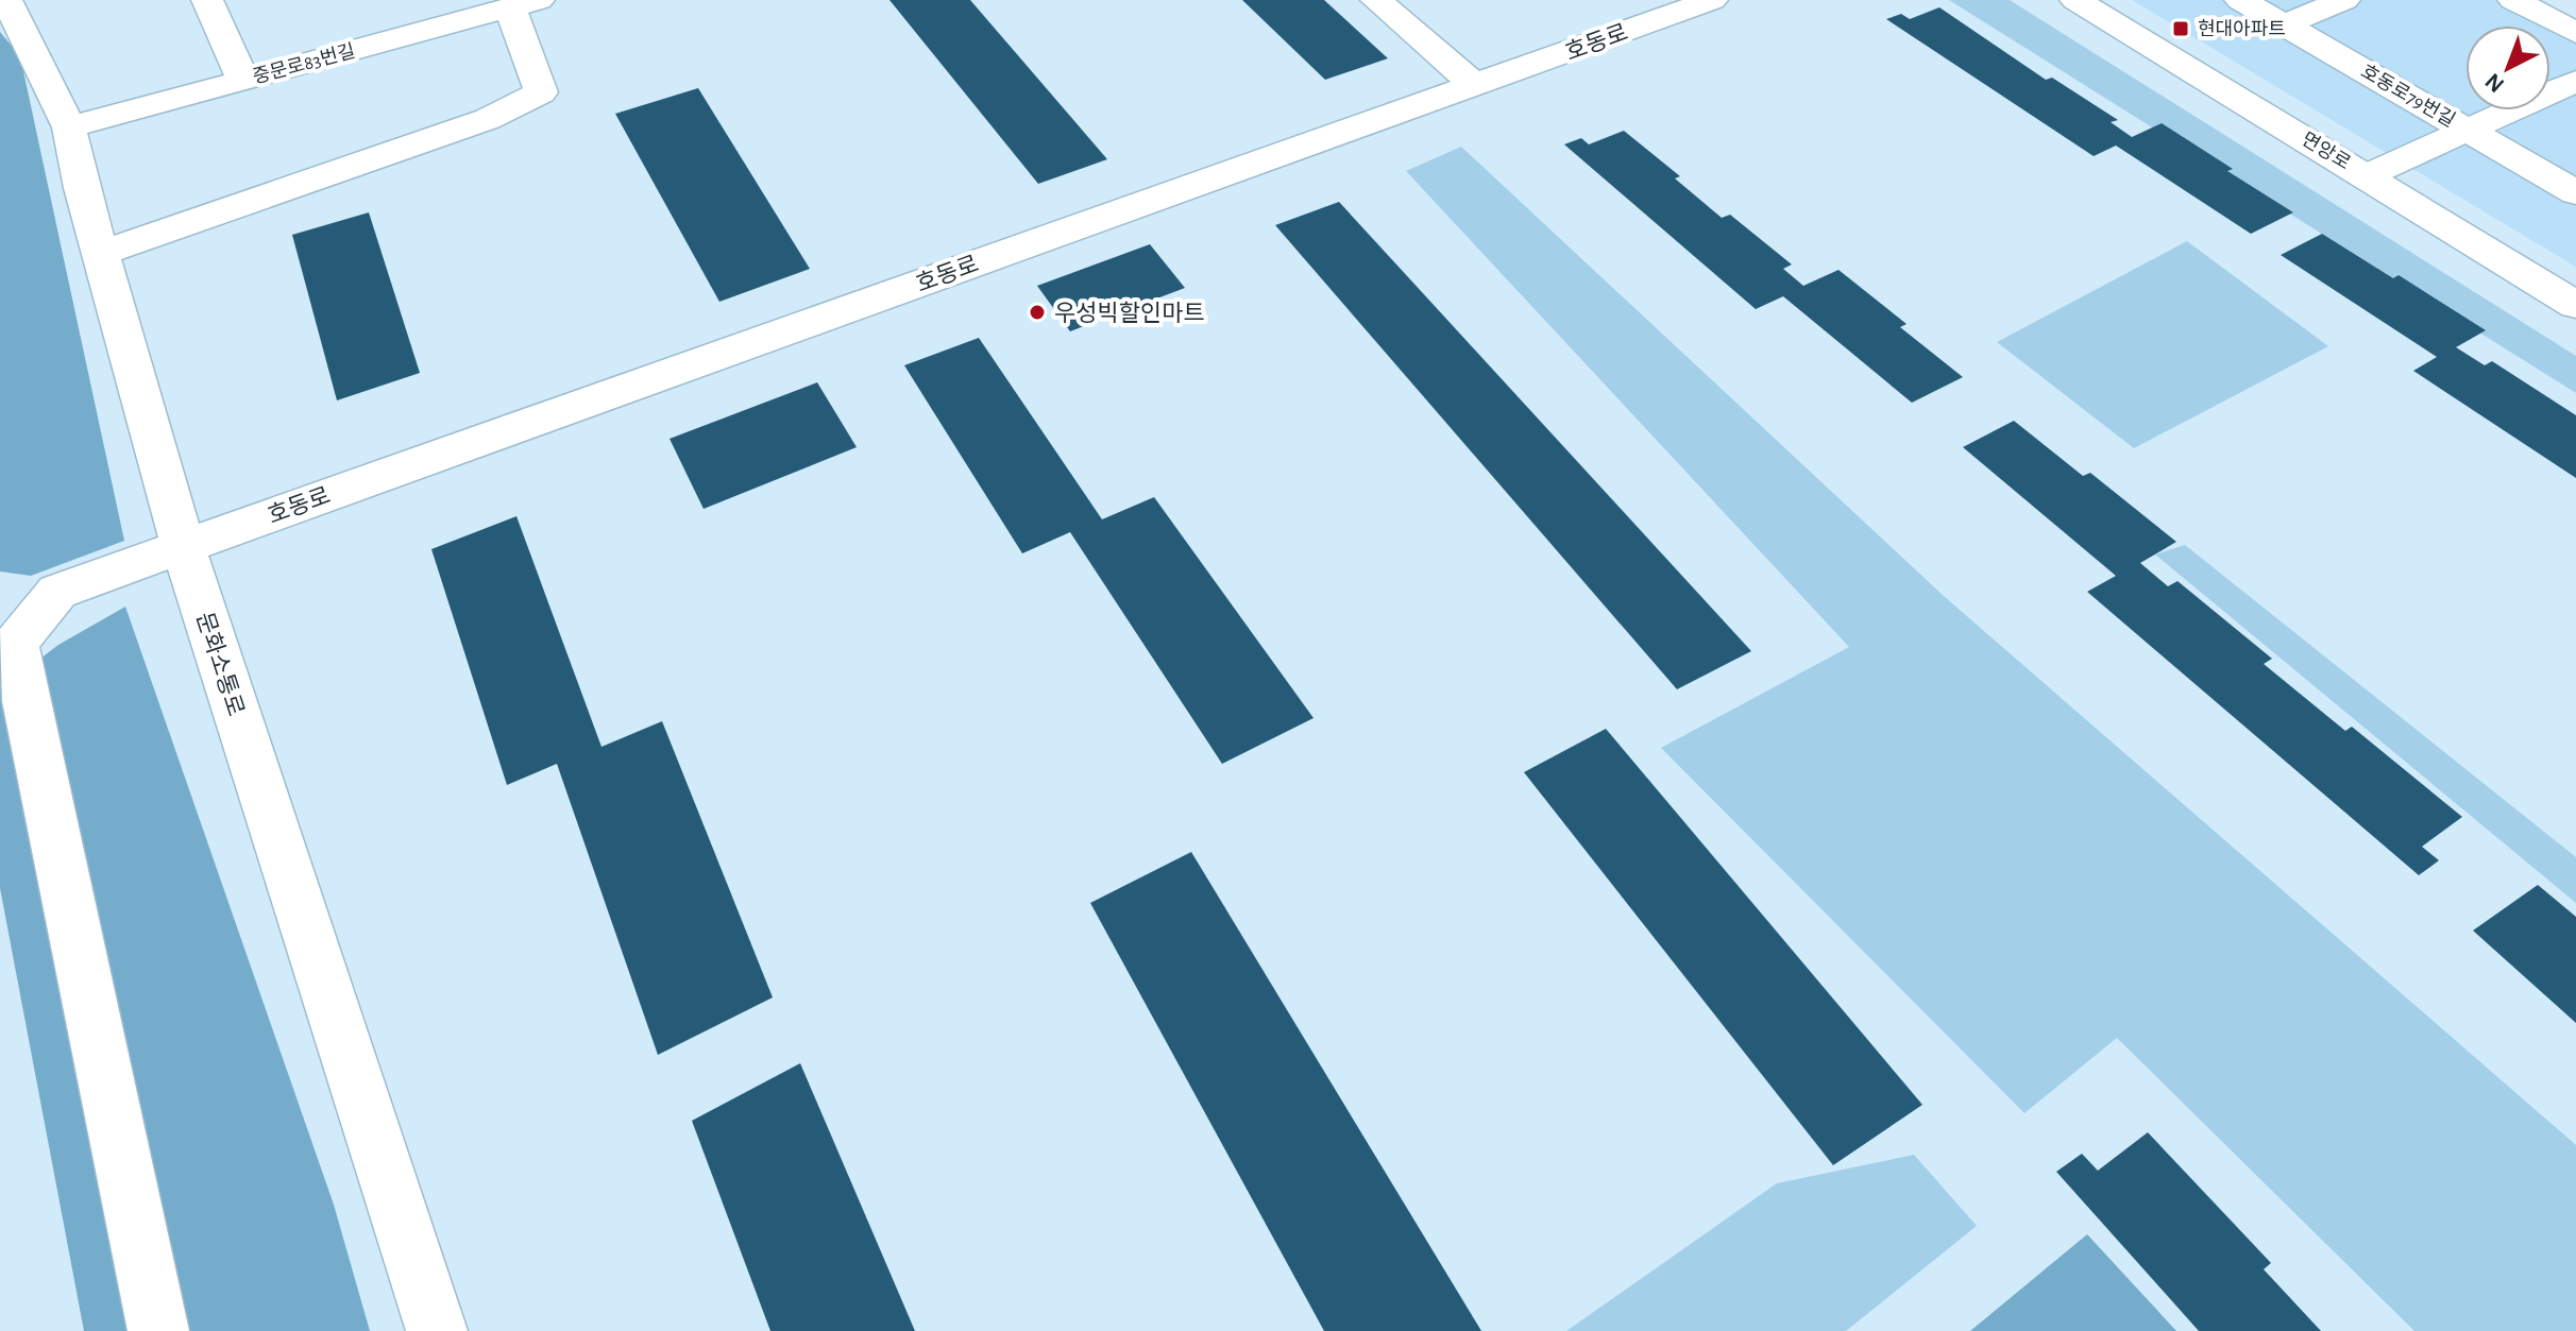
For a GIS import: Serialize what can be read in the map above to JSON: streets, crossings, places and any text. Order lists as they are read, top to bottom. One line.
{"streets":{"street":["호동로","중문로83번길","호동로79번길","면앙로","문화소통로"]},"crossings":[["호동로","문화소통로"],["중문로83번길","문화소통로"]],"places":{"transit":["현대아파트"],"other":["우성빅할인마트"]},"north":"bottom left"}
